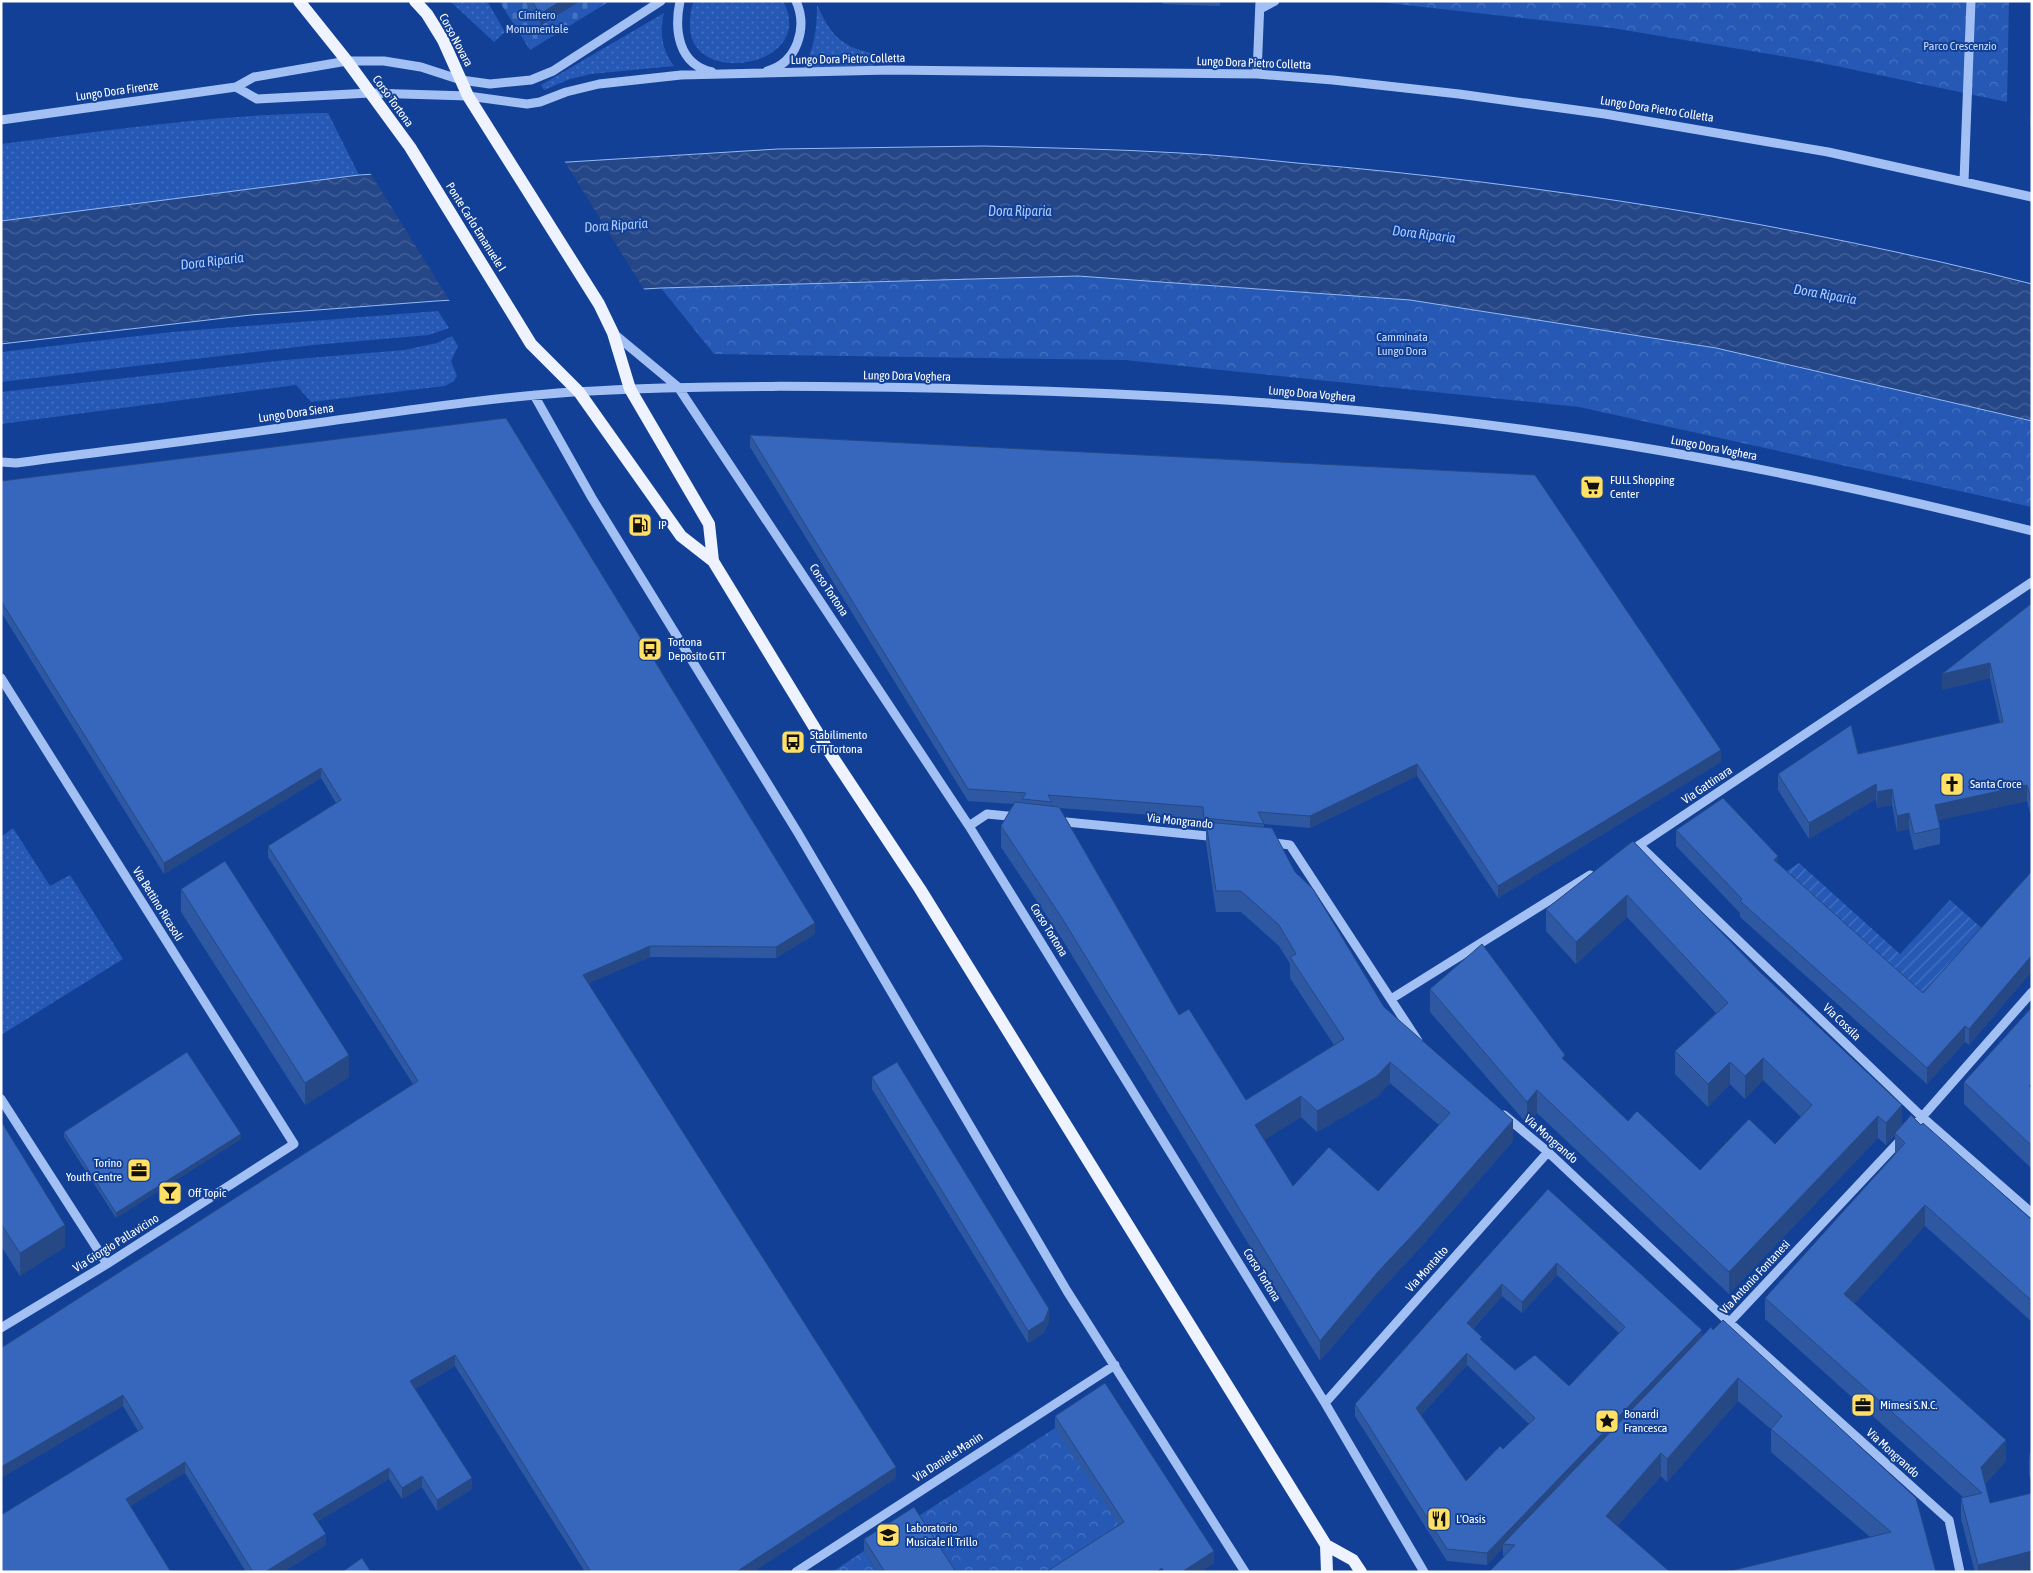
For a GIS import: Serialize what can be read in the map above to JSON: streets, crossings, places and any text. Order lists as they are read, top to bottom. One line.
{"streets":{"main road":["Corso Novara","Corso Tortona","Ponte Carlo Emanuele I"],"street":["Lungo Dora Pietro Colletta","Lungo Dora Firenze","Lungo Dora Voghera","Lungo Dora Siena","Via Gattinara","Via Mongrando","Via Bettino Ricasoli","Via Cossila","Via Giorgio Pallavicino","Via Montalto","Via Antonio Fontanesi","Via Daniele Manin"]},"crossings":[["Corso Novara","Lungo Dora Pietro Colletta"],["Corso Novara","Lungo Dora Firenze"],["Corso Novara","Corso Tortona"],["Lungo Dora Pietro Colletta","Corso Tortona"],["Lungo Dora Firenze","Corso Tortona"],["Corso Tortona","Ponte Carlo Emanuele I"],["Corso Tortona","Lungo Dora Voghera"],["Corso Tortona","Lungo Dora Siena"],["Corso Tortona","Via Montalto"],["Lungo Dora Voghera","Lungo Dora Siena"],["Via Gattinara","Via Cossila"],["Via Mongrando","Via Montalto"],["Via Mongrando","Via Antonio Fontanesi"],["Via Bettino Ricasoli","Via Giorgio Pallavicino"],["Via Cossila","Via Antonio Fontanesi"]],"water":["Dora Riparia"],"parks":["Cimitero Monumentale","Parco Crescenzio","Camminata Lungo Dora"],"places":{"supermarket":["FULL Shopping Center"],"fuel station":["IP"],"bus stop":["Tortona Deposito GTT","Stabilimento GTT Tortona"],"church":["Santa Croce"],"office":["Torino Youth Centre","Mimesi S.N.C."],"bar":["Off Topic"],"place":["Bonardi Francesca"],"restaurant":["L'Oasis"],"school or university":["Laboratorio Musicale Il Trillo"]}}
